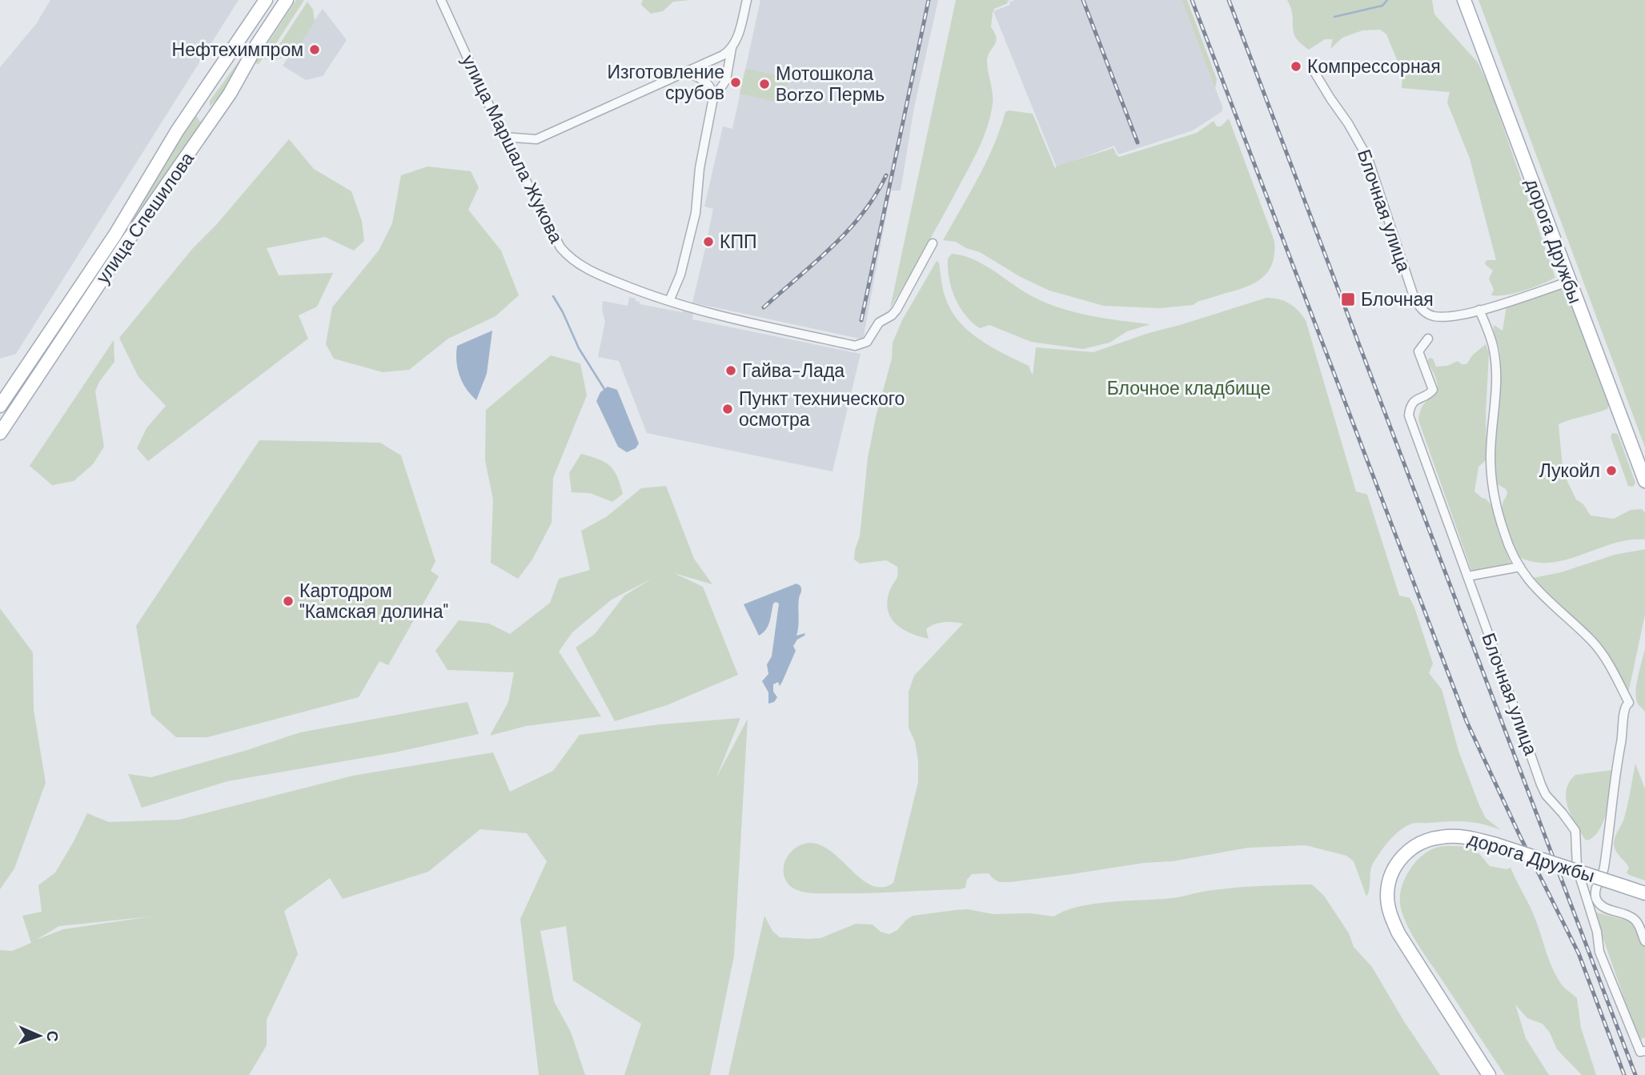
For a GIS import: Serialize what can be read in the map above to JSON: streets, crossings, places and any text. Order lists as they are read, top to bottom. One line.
{"streets":{"main road":["улица Спешилова","дорога Дружбы"],"street":["улица Маршала Жукова","Блочная улица"]},"parks":["Блочное кладбище"],"places":{"other":["Нефтехимпром","Компрессорная","Изготовление срубов","Мотошкола Borzo Пермь","КПП","Гайва-Лада","Пункт технического осмотра","Лукойл","Картодром \"Камская долина\""],"transit":["Блочная"]},"north":"right"}
